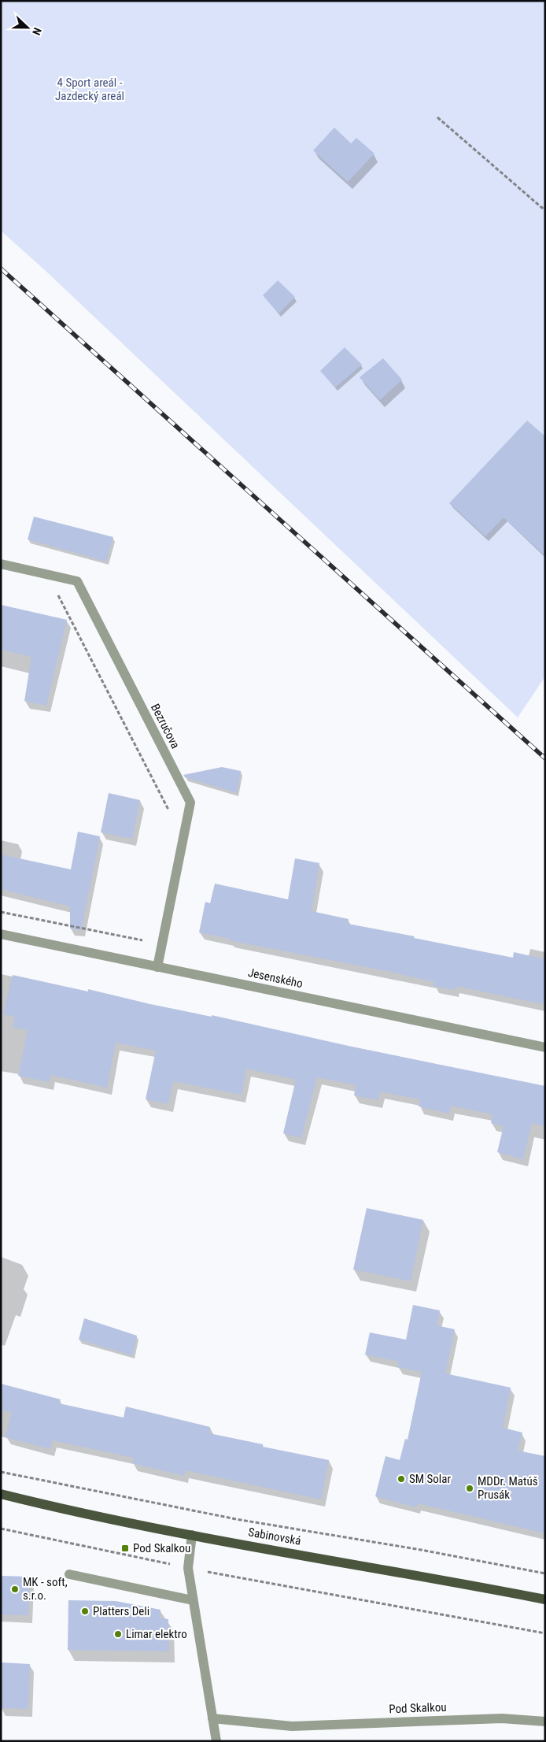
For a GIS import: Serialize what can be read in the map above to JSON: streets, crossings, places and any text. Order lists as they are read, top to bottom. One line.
{"streets":{"main road":["Sabinovská"],"street":["Bezručova","Jesenského","Pod Skalkou"]},"crossings":[["Bezručova","Jesenského"]],"parks":["4 Sport areál - Jazdecký areál"],"places":{"other":["SM Solar","MDDr. Matúš Prusák","MK - soft, s.r.o.","Platters Deli","Limar elektro"],"transit":["Pod Skalkou"]},"north":"right"}
